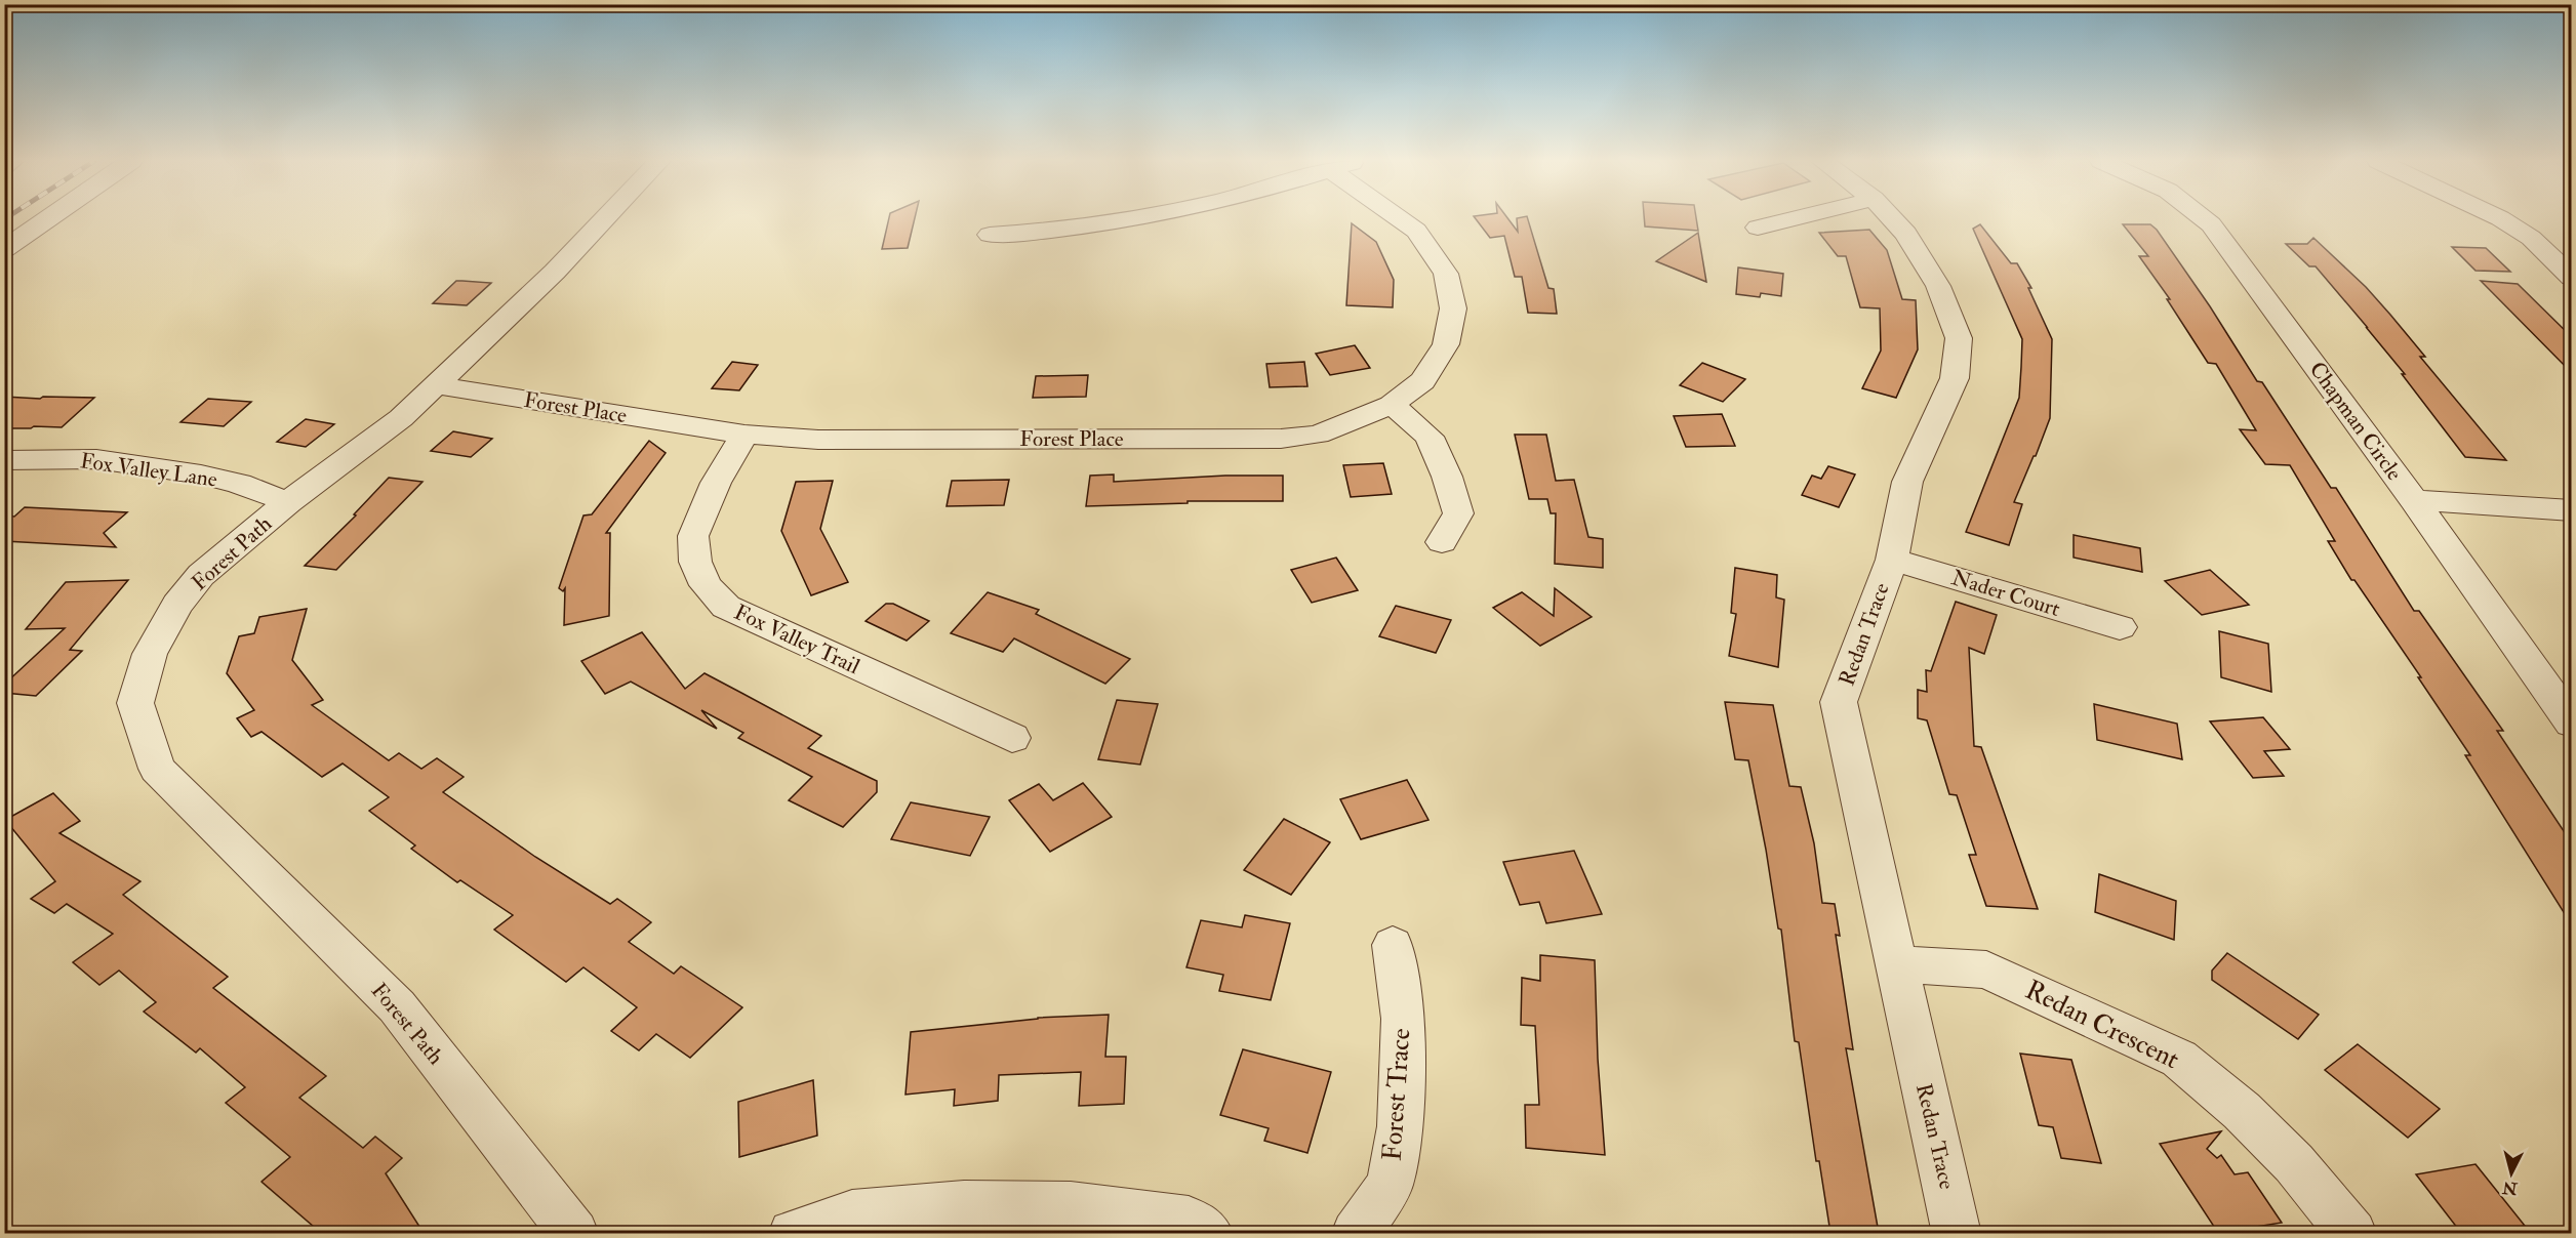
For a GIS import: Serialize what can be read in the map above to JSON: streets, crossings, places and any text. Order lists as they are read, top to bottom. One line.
{"streets":{"street":["Forest Place","Chapman Circle","Fox Valley Lane","Forest Path","Nader Court","Redan Trace","Fox Valley Trail","Redan Crescent","Forest Trace"]},"crossings":[["Forest Place","Forest Path"],["Forest Place","Fox Valley Trail"],["Fox Valley Lane","Forest Path"],["Nader Court","Redan Trace"],["Redan Trace","Redan Crescent"]],"north":"bottom"}
